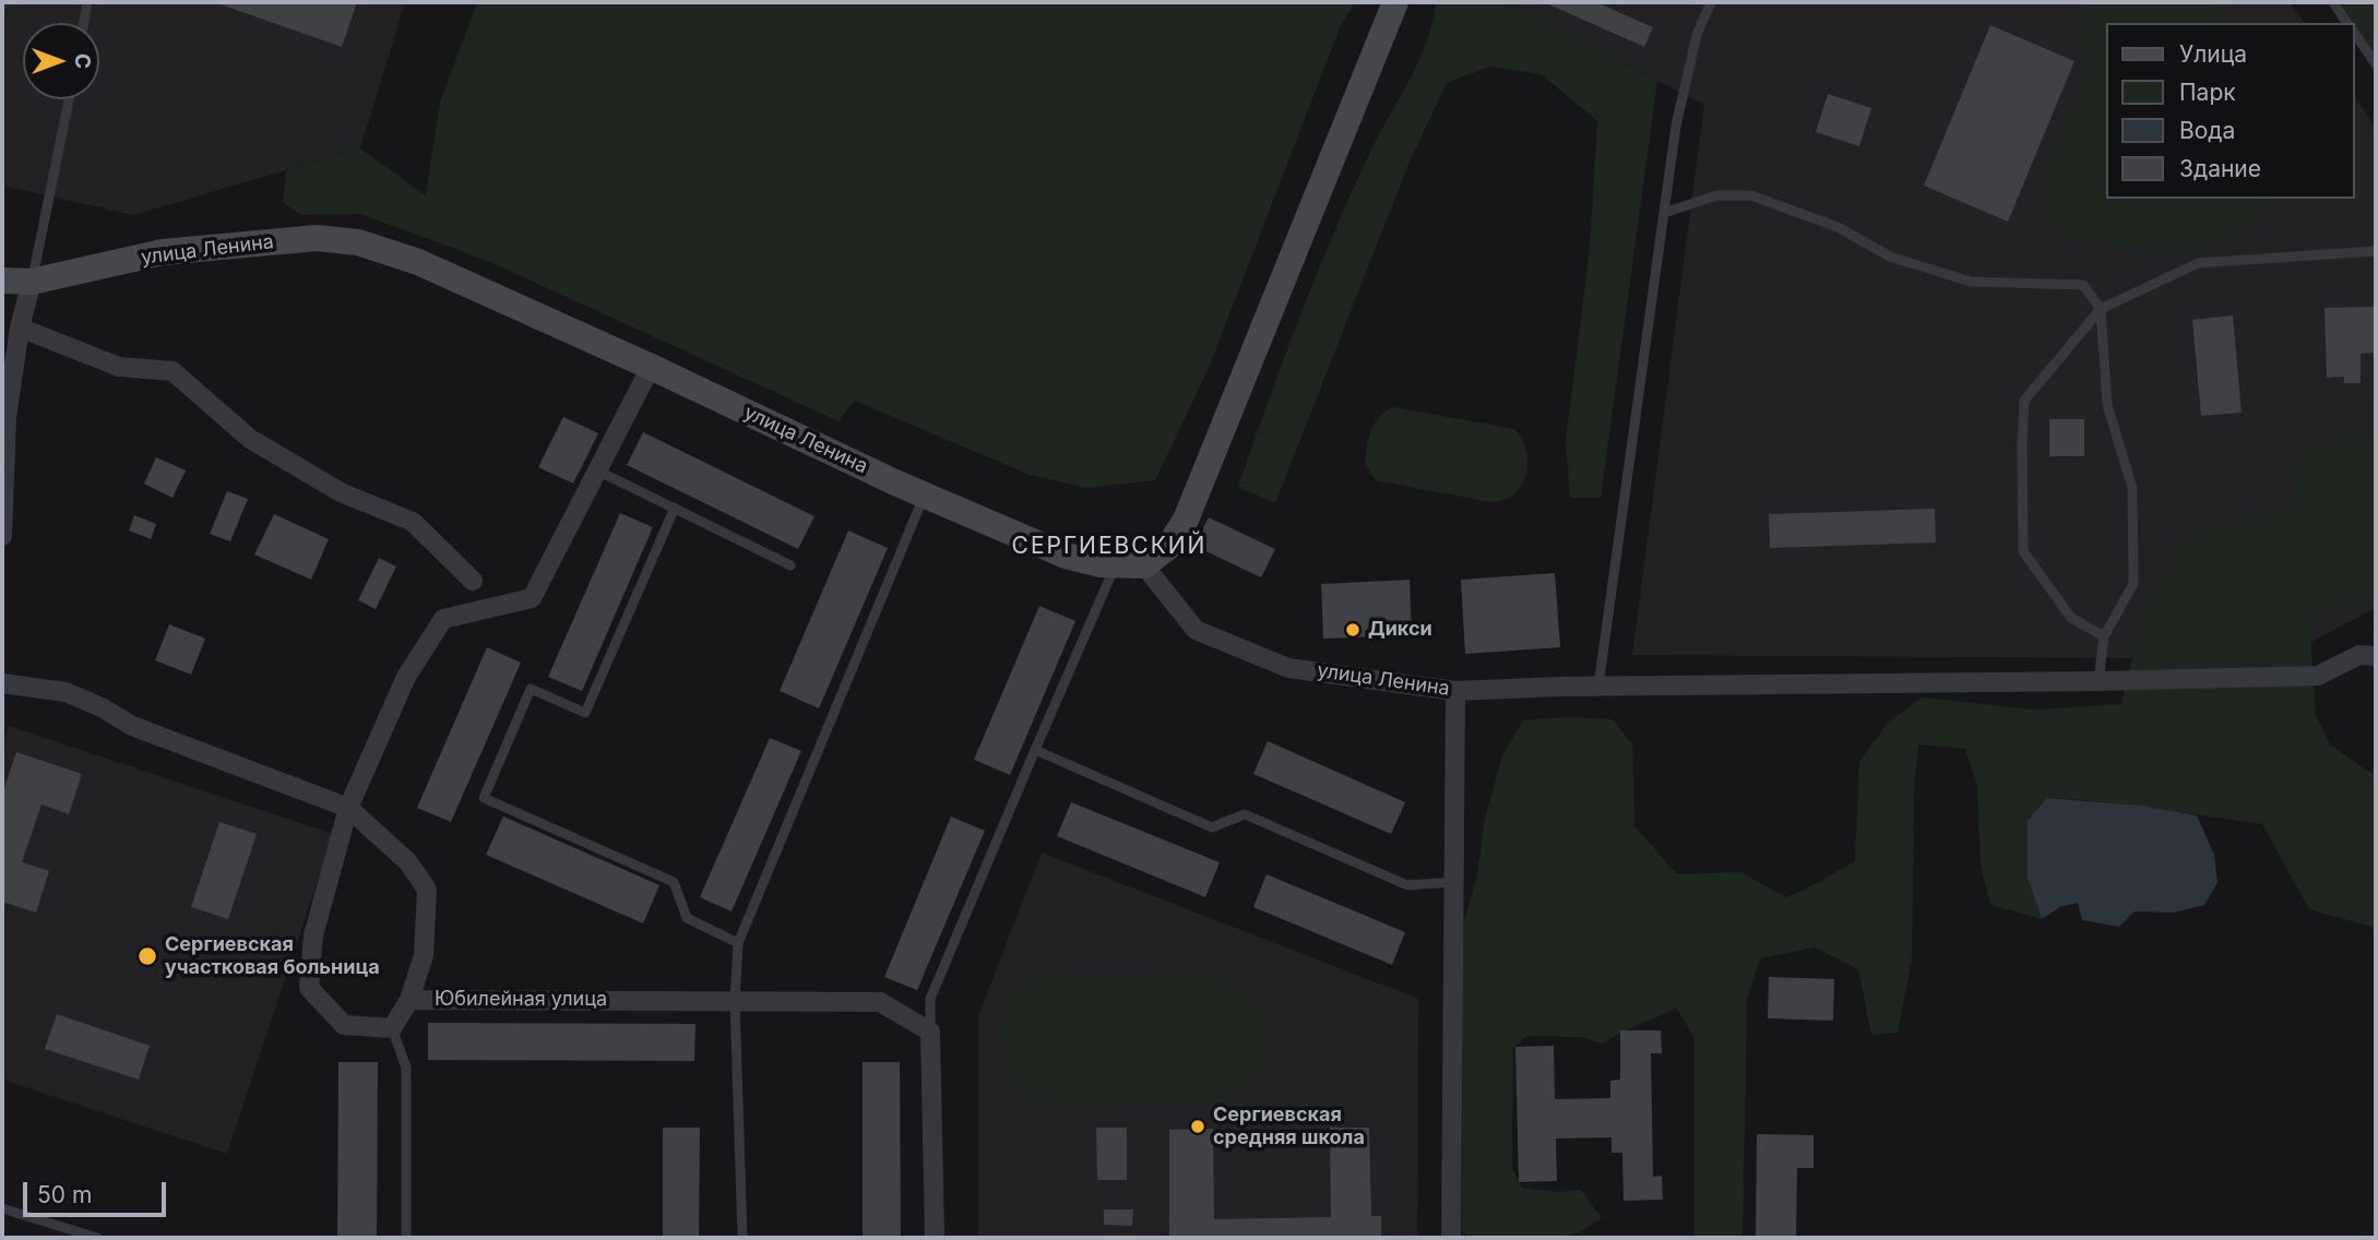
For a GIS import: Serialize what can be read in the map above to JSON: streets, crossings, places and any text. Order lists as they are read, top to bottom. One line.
{"streets":{"street":["улица Ленина","Юбилейная улица"]},"districts":["СЕРГИЕВСКИЙ"],"places":["Дикси","Сергиевская участковая больница","Сергиевская средняя школа"],"legend":["Улица","Парк","Вода","Здание"],"scale_bar":"50 m","north":"right"}
